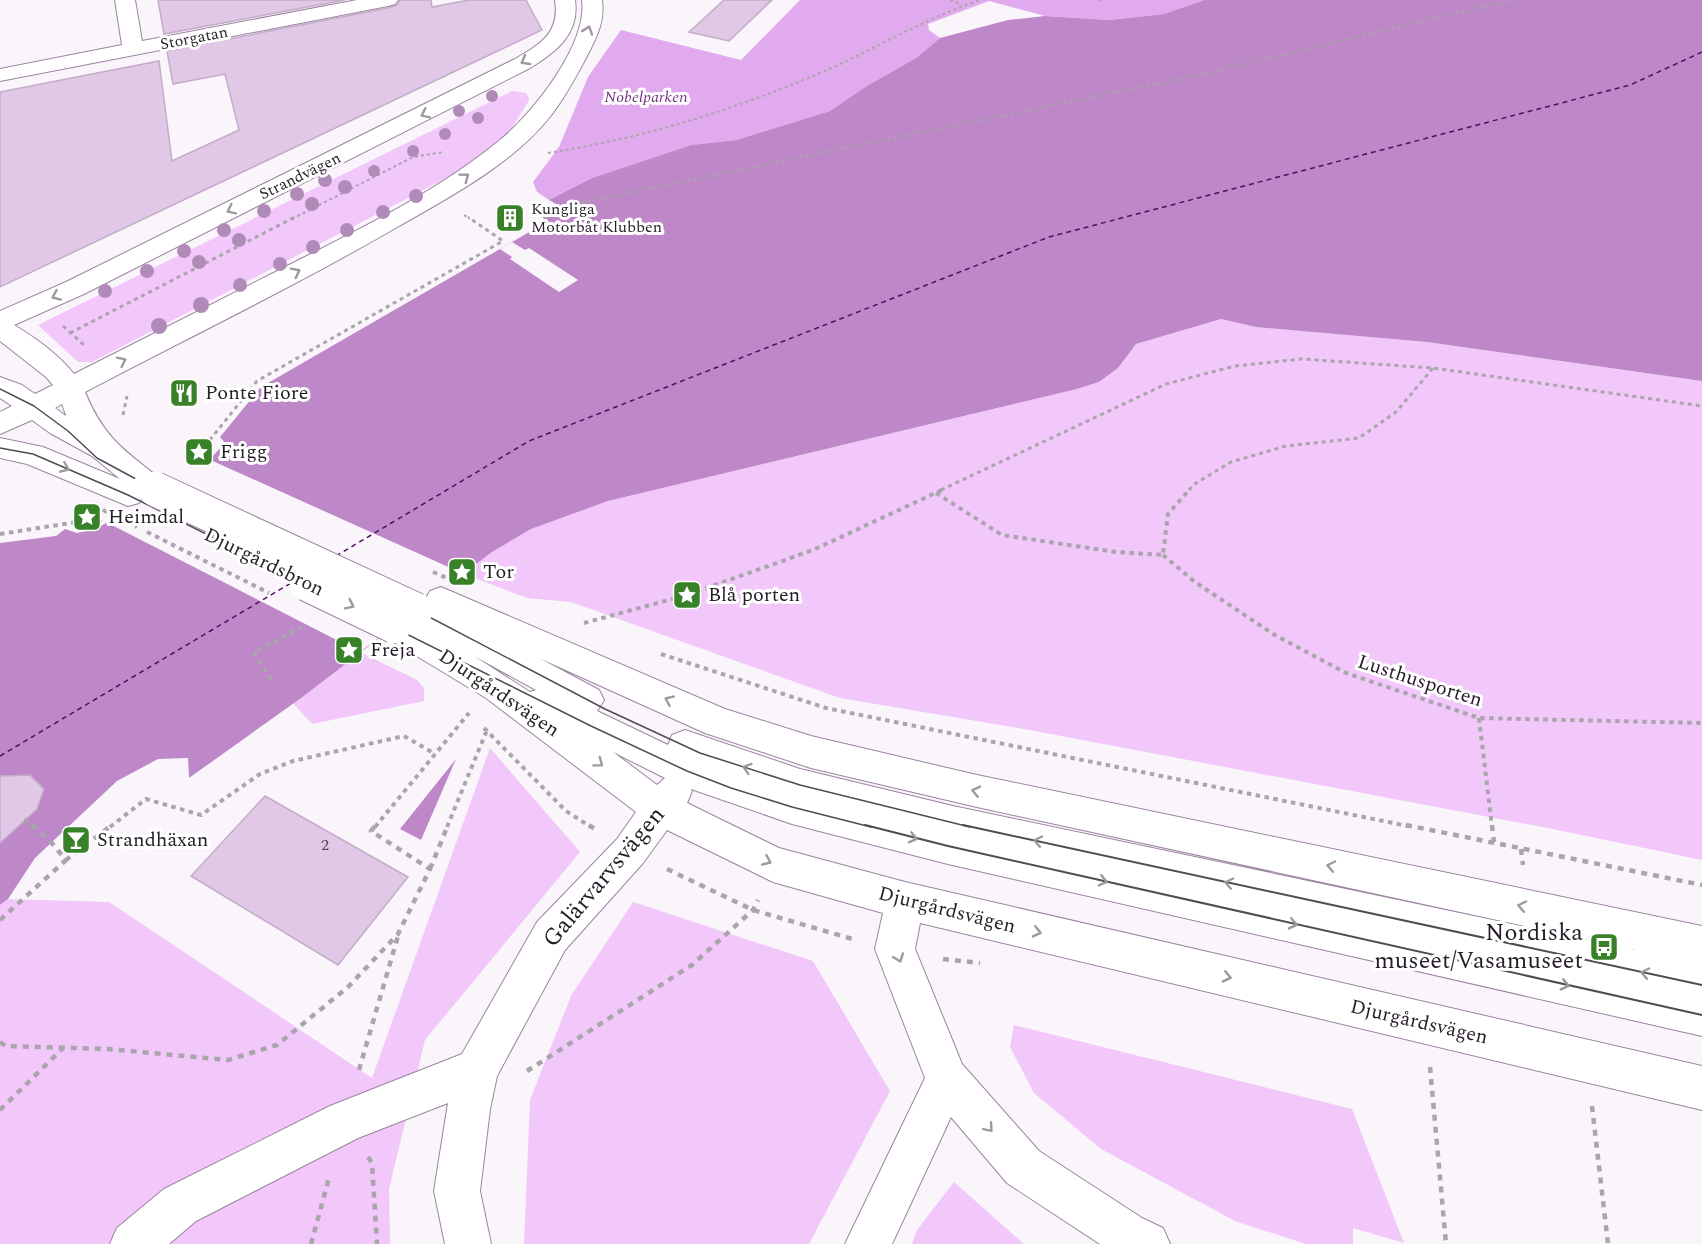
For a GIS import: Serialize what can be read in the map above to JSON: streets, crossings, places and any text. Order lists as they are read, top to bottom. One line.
{"streets":{"street":["Storgatan","Strandvägen","Djurgårdsbron","Djurgårdsvägen","Galärvarvsvägen"],"path":["Lusthusporten"]},"crossings":[["Djurgårdsbron","Djurgårdsvägen"],["Djurgårdsvägen","Galärvarvsvägen"]],"parks":["Nobelparken"],"places":{"building":["Kungliga Motorbåt Klubben"],"restaurant":["Ponte Fiore"],"place":["Frigg","Heimdal","Tor","Blå porten","Freja"],"bar":["Strandhäxan"],"bus stop":["Nordiska museet/Vasamuseet"]},"house_numbers":["2"]}
